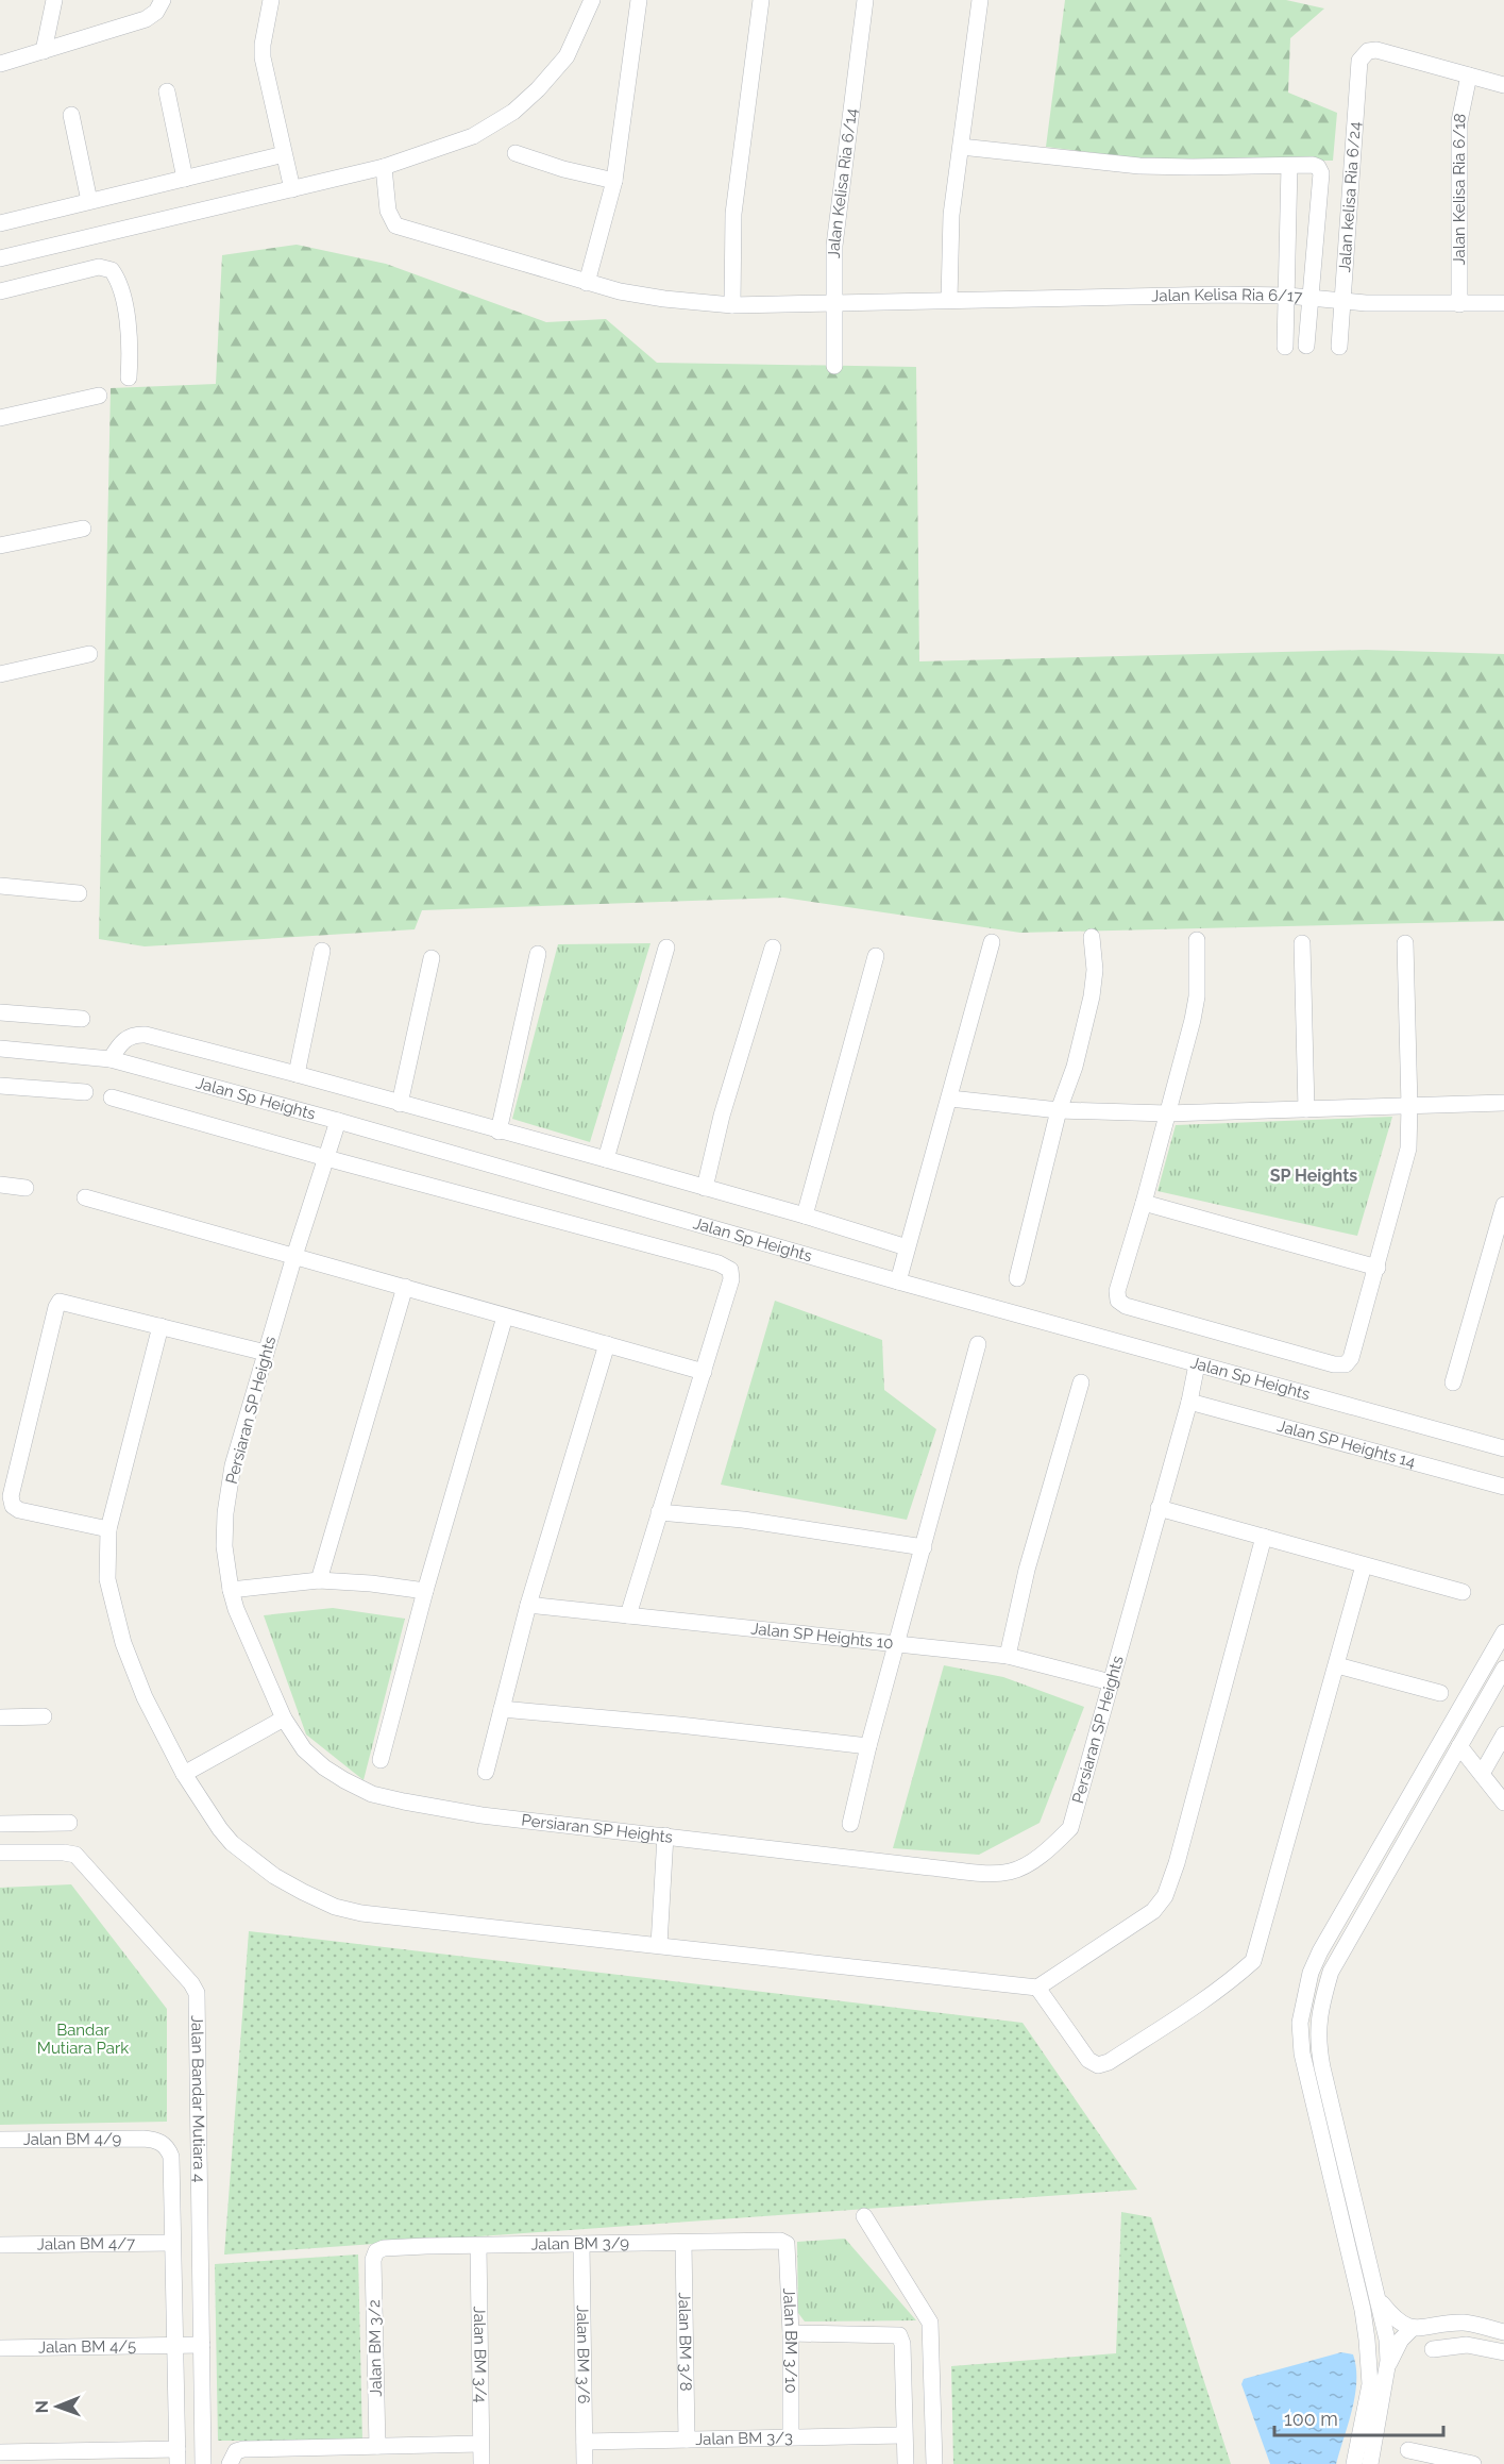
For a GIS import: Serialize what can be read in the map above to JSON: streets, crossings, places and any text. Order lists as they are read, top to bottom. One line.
{"streets":{"street":["Jalan Kelisa Ria 6/14","Jalan Kelisa Ria 6/18","Jalan kelisa Ria 6/24","Jalan Kelisa Ria 6/17","Jalan Sp Heights","Persiaran SP Heights","Jalan SP Heights 14","Jalan SP Heights 10","Jalan Bandar Mutiara 4","Jalan BM 4/9","Jalan BM 4/7","Jalan BM 3/9","Jalan BM 3/10","Jalan BM 3/8","Jalan BM 4/5","Jalan BM 3/2","Jalan BM 3/6","Jalan BM 3/4","Jalan BM 3/3"]},"crossings":[["Jalan Kelisa Ria 6/14","Jalan Kelisa Ria 6/17"],["Jalan Kelisa Ria 6/18","Jalan kelisa Ria 6/24"],["Jalan Kelisa Ria 6/18","Jalan Kelisa Ria 6/17"],["Jalan kelisa Ria 6/24","Jalan Kelisa Ria 6/17"],["Jalan Sp Heights","Persiaran SP Heights"],["Persiaran SP Heights","Jalan SP Heights 14"],["Persiaran SP Heights","Jalan SP Heights 10"],["Jalan Bandar Mutiara 4","Jalan BM 4/5"],["Jalan BM 4/9","Jalan BM 4/7"],["Jalan BM 3/9","Jalan BM 3/10"],["Jalan BM 3/9","Jalan BM 3/8"],["Jalan BM 3/9","Jalan BM 3/2"],["Jalan BM 3/9","Jalan BM 3/6"],["Jalan BM 3/9","Jalan BM 3/4"],["Jalan BM 3/10","Jalan BM 3/3"],["Jalan BM 3/8","Jalan BM 3/3"],["Jalan BM 3/6","Jalan BM 3/3"]],"districts":["SP Heights"],"parks":["Bandar Mutiara Park"],"scale_bar":"100 m","north":"left"}
